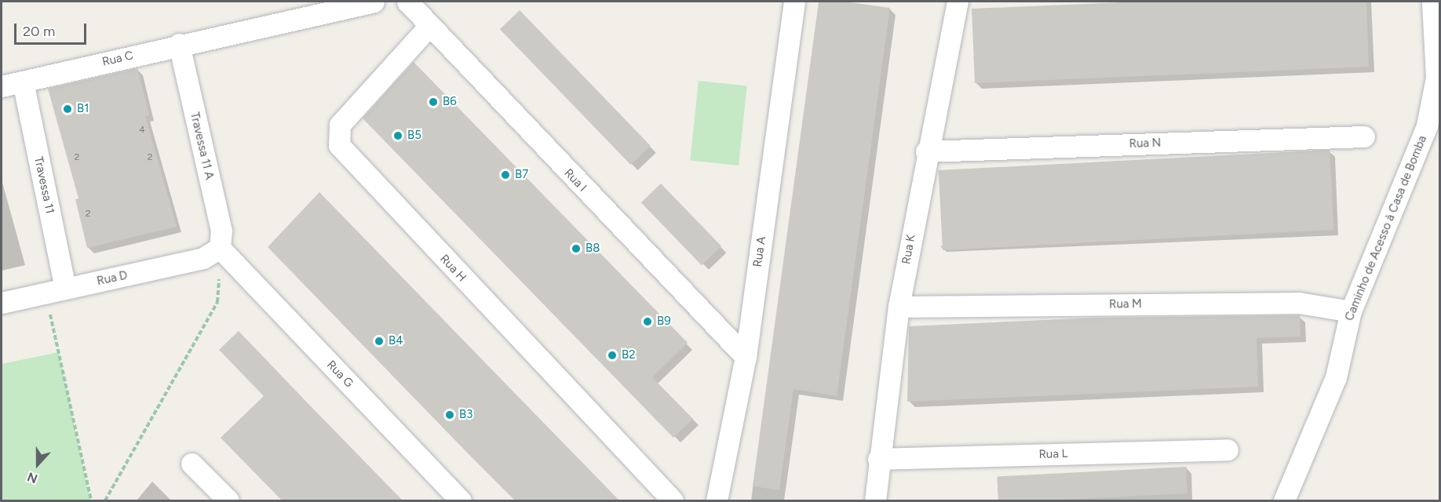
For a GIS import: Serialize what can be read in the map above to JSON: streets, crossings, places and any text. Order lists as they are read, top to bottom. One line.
{"streets":{"street":["Rua C","Rua N","Travessa 11 A","Rua I","Travessa 11","Caminho de Acesso à Casa de Bomba","Rua K","Rua A","Rua H","Rua D","Rua M","Rua G","Rua L"]},"crossings":[["Rua C","Travessa 11 A"],["Rua C","Travessa 11"],["Rua N","Rua K"],["Travessa 11 A","Rua D"],["Travessa 11 A","Rua G"],["Rua I","Rua A"],["Rua I","Rua H"],["Travessa 11","Rua D"],["Caminho de Acesso à Casa de Bomba","Rua M"],["Rua K","Rua M"],["Rua K","Rua L"],["Rua D","Rua G"]],"places":["B6","B1","B5","B7","B8","B9","B4","B2","B3"],"house_numbers":["4","2","2","2"],"scale_bar":"20 m","north":"bottom"}
